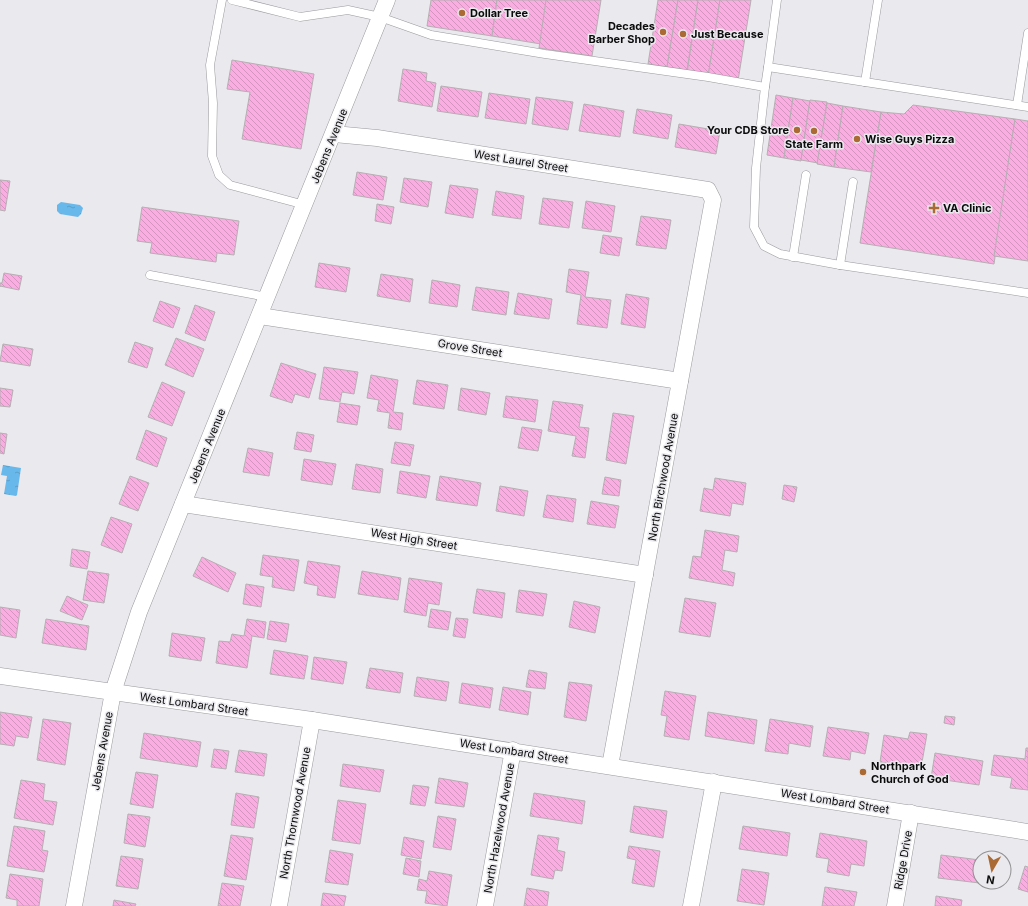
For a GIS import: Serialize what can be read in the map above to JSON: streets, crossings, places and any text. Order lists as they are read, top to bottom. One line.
{"streets":{"street":["Jebens Avenue","West Laurel Street","Grove Street","North Birchwood Avenue","West High Street","West Lombard Street","North Thornwood Avenue","North Hazelwood Avenue","Ridge Drive"]},"crossings":[["Jebens Avenue","West Laurel Street"],["Jebens Avenue","Grove Street"],["Jebens Avenue","West High Street"],["Jebens Avenue","West Lombard Street"],["West Laurel Street","North Birchwood Avenue"],["Grove Street","North Birchwood Avenue"],["North Birchwood Avenue","West High Street"],["North Birchwood Avenue","West Lombard Street"],["West Lombard Street","North Thornwood Avenue"],["West Lombard Street","North Hazelwood Avenue"],["West Lombard Street","Ridge Drive"]],"places":{"other":["Dollar Tree","Decades Barber Shop","Just Because","Your CDB Store","State Farm","Wise Guys Pizza","Northpark Church of God"],"health":["VA Clinic"]},"north":"bottom"}
